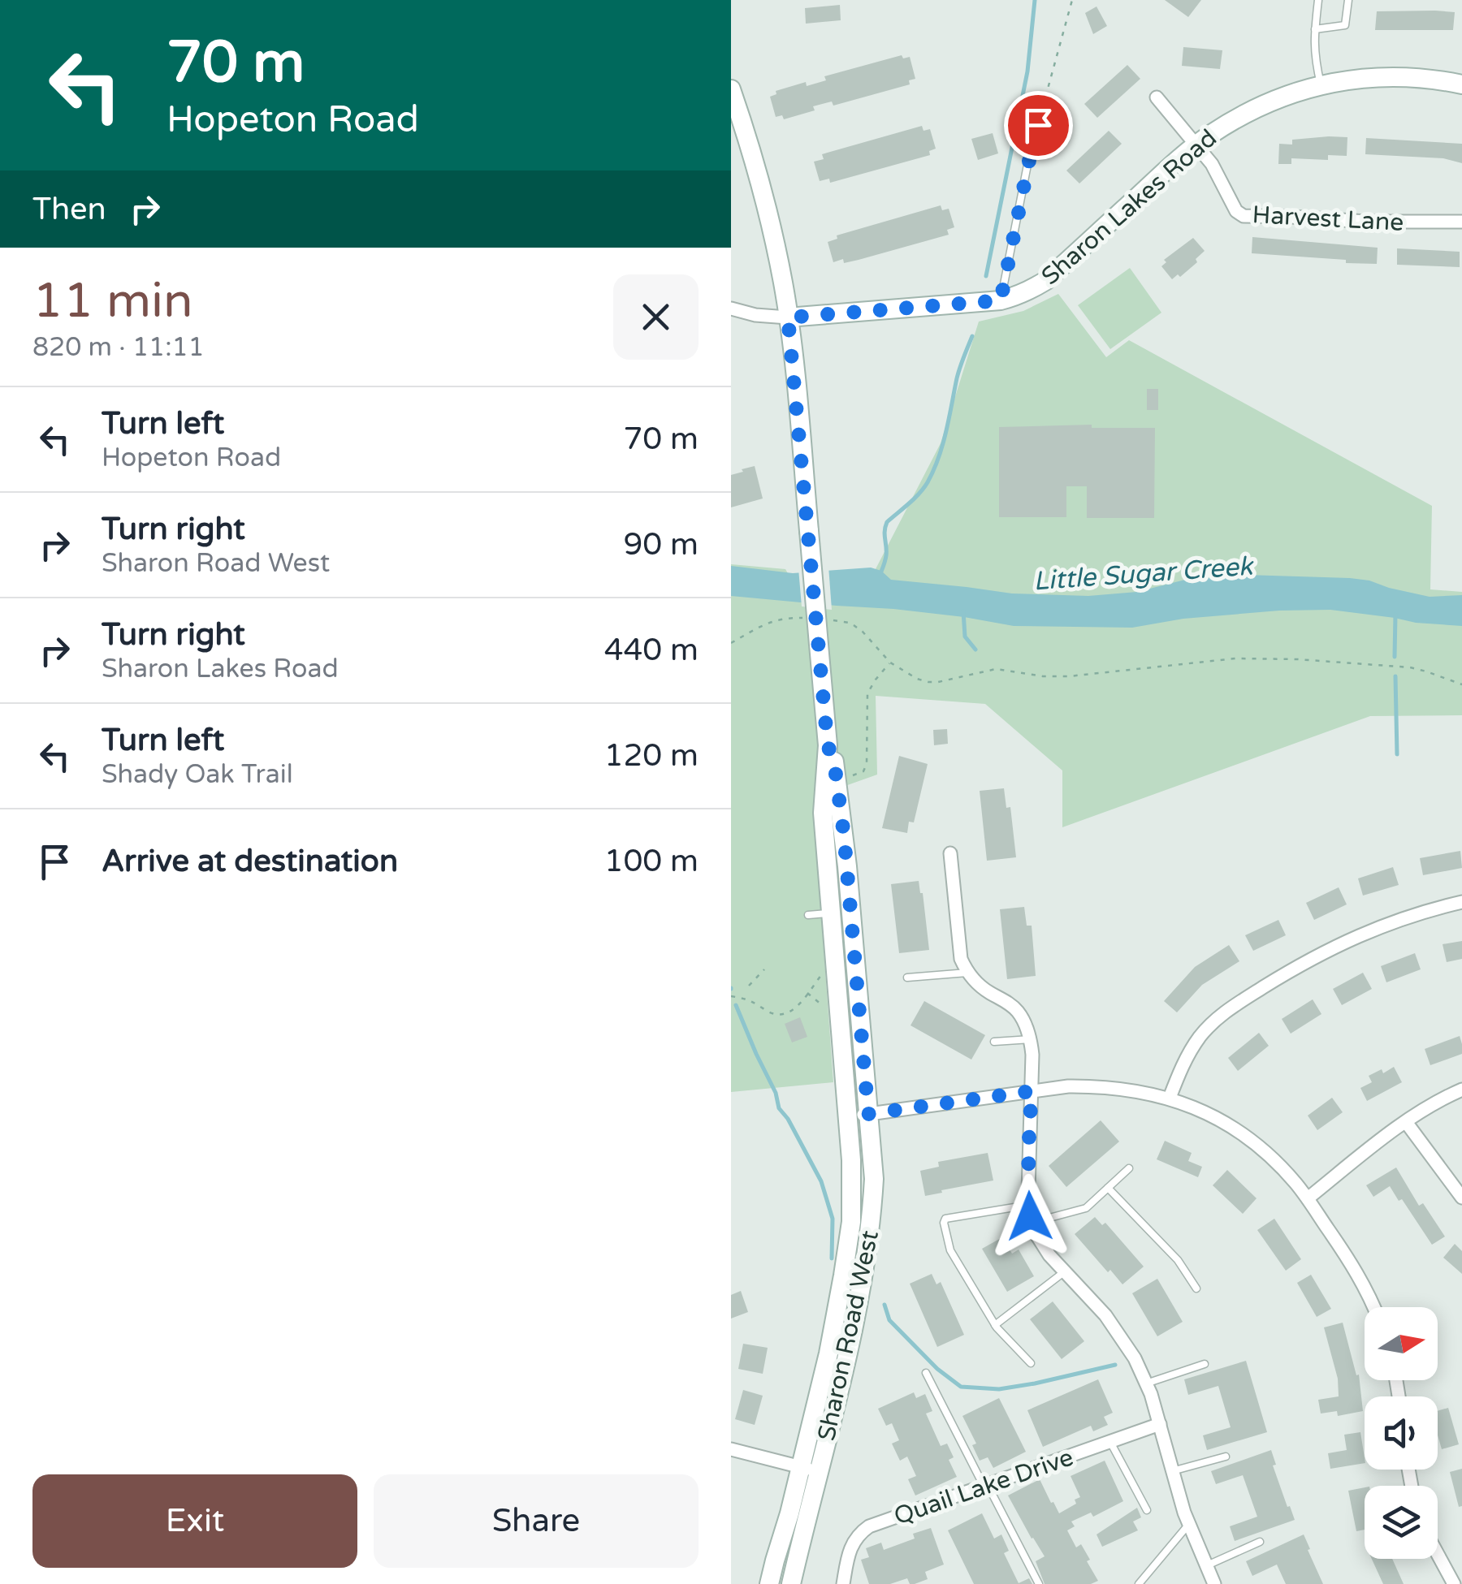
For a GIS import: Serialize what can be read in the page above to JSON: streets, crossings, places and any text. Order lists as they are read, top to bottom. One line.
{"streets":{"main road":["Sharon Lakes Road","Sharon Road West"],"street":["Harvest Lane","Quail Lake Drive"]},"crossings":[["Sharon Lakes Road","Harvest Lane"],["Sharon Lakes Road","Sharon Road West"]],"water":["Little Sugar Creek"],"north":"right","page":{"turn":["70 m","Hopeton Road"],"then":"Then","heading":["11 min","820 m · 11:11"],"list":[{"name":"Turn left","note":"Hopeton Road","value":"70 m"},{"name":"Turn right","note":"Sharon Road West","value":"90 m"},{"name":"Turn right","note":"Sharon Lakes Road","value":"440 m"},{"name":"Turn left","note":"Shady Oak Trail","value":"120 m"},{"name":"Arrive at destination","value":"100 m"}],"buttons":["Exit","Share"]}}
